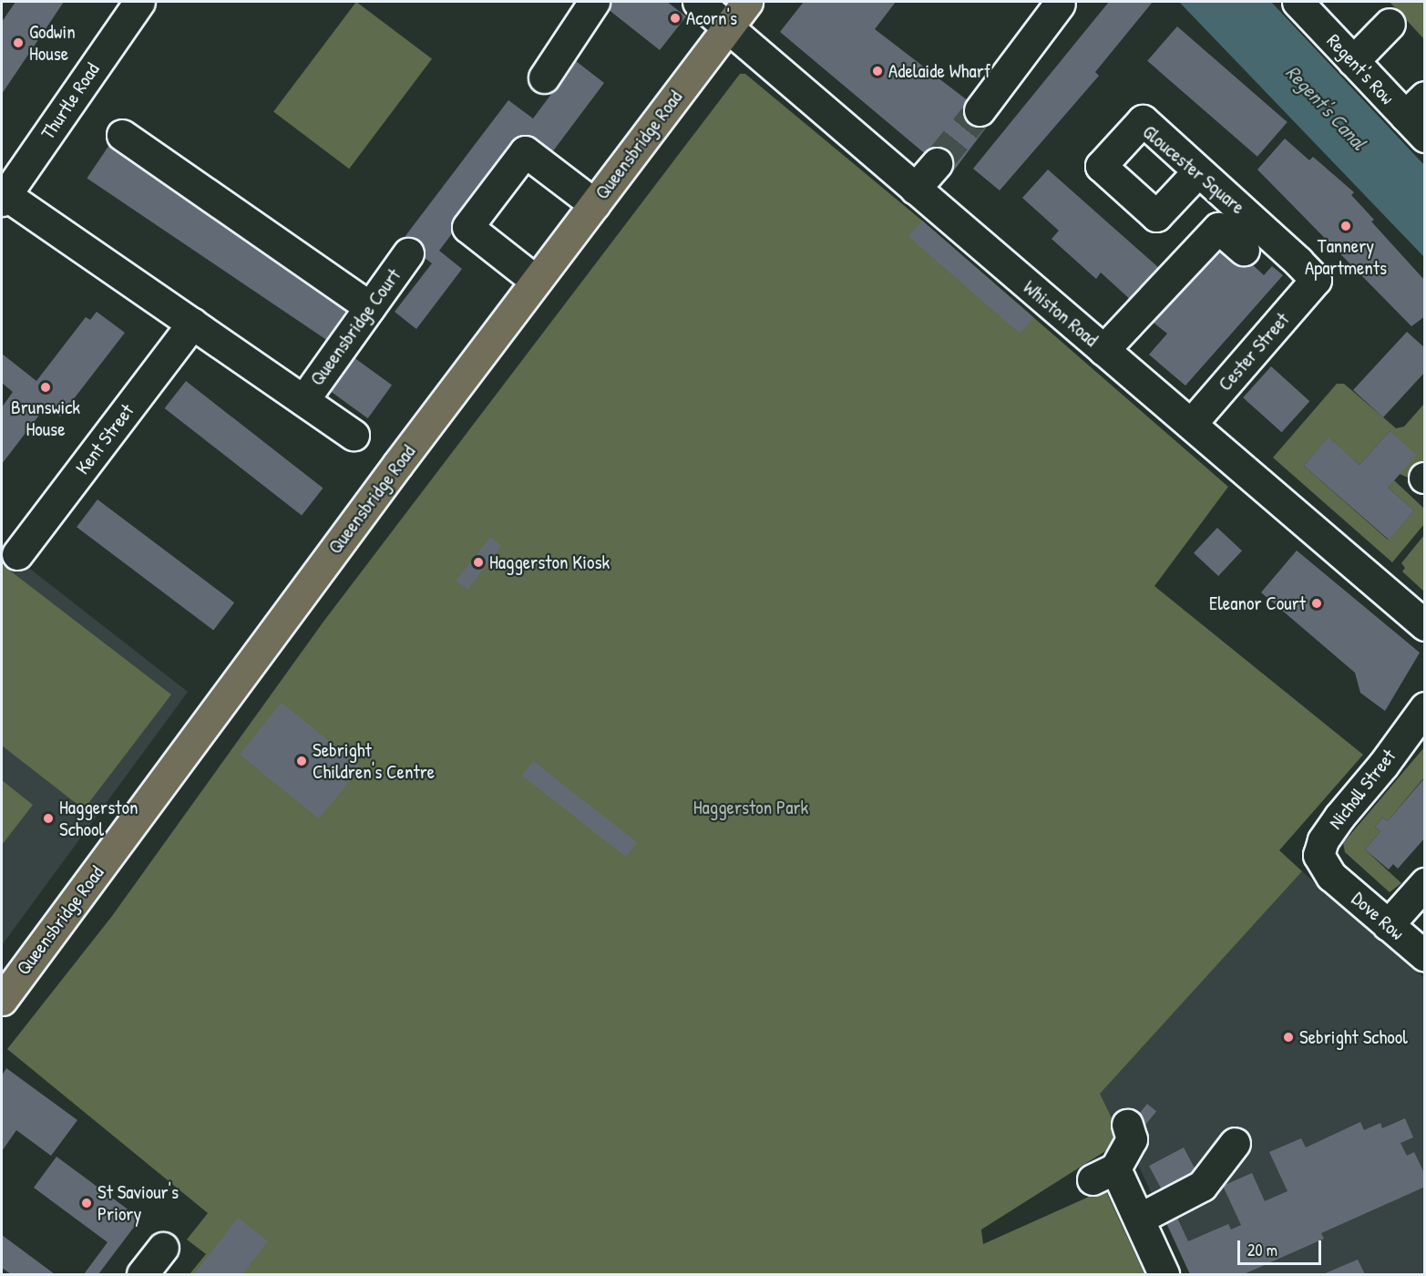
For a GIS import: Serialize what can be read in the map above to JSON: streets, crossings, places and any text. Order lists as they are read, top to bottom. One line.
{"streets":{"main road":["Queensbridge Road"],"street":["Regent's Row","Thurtle Road","Gloucester Square","Whiston Road","Queensbridge Court","Cester Street","Kent Street","Nicholl Street","Dove Row"]},"crossings":[["Queensbridge Road","Whiston Road"],["Gloucester Square","Cester Street"],["Whiston Road","Cester Street"],["Nicholl Street","Dove Row"]],"water":["Regent's Canal"],"parks":["Haggerston Park"],"places":["Acorn's","Godwin House","Adelaide Wharf","Tannery Apartments","Brunswick House","Haggerston Kiosk","Eleanor Court","Sebright Children's Centre","Haggerston School","Sebright School","St Saviour's Priory"],"scale_bar":"20 m"}
